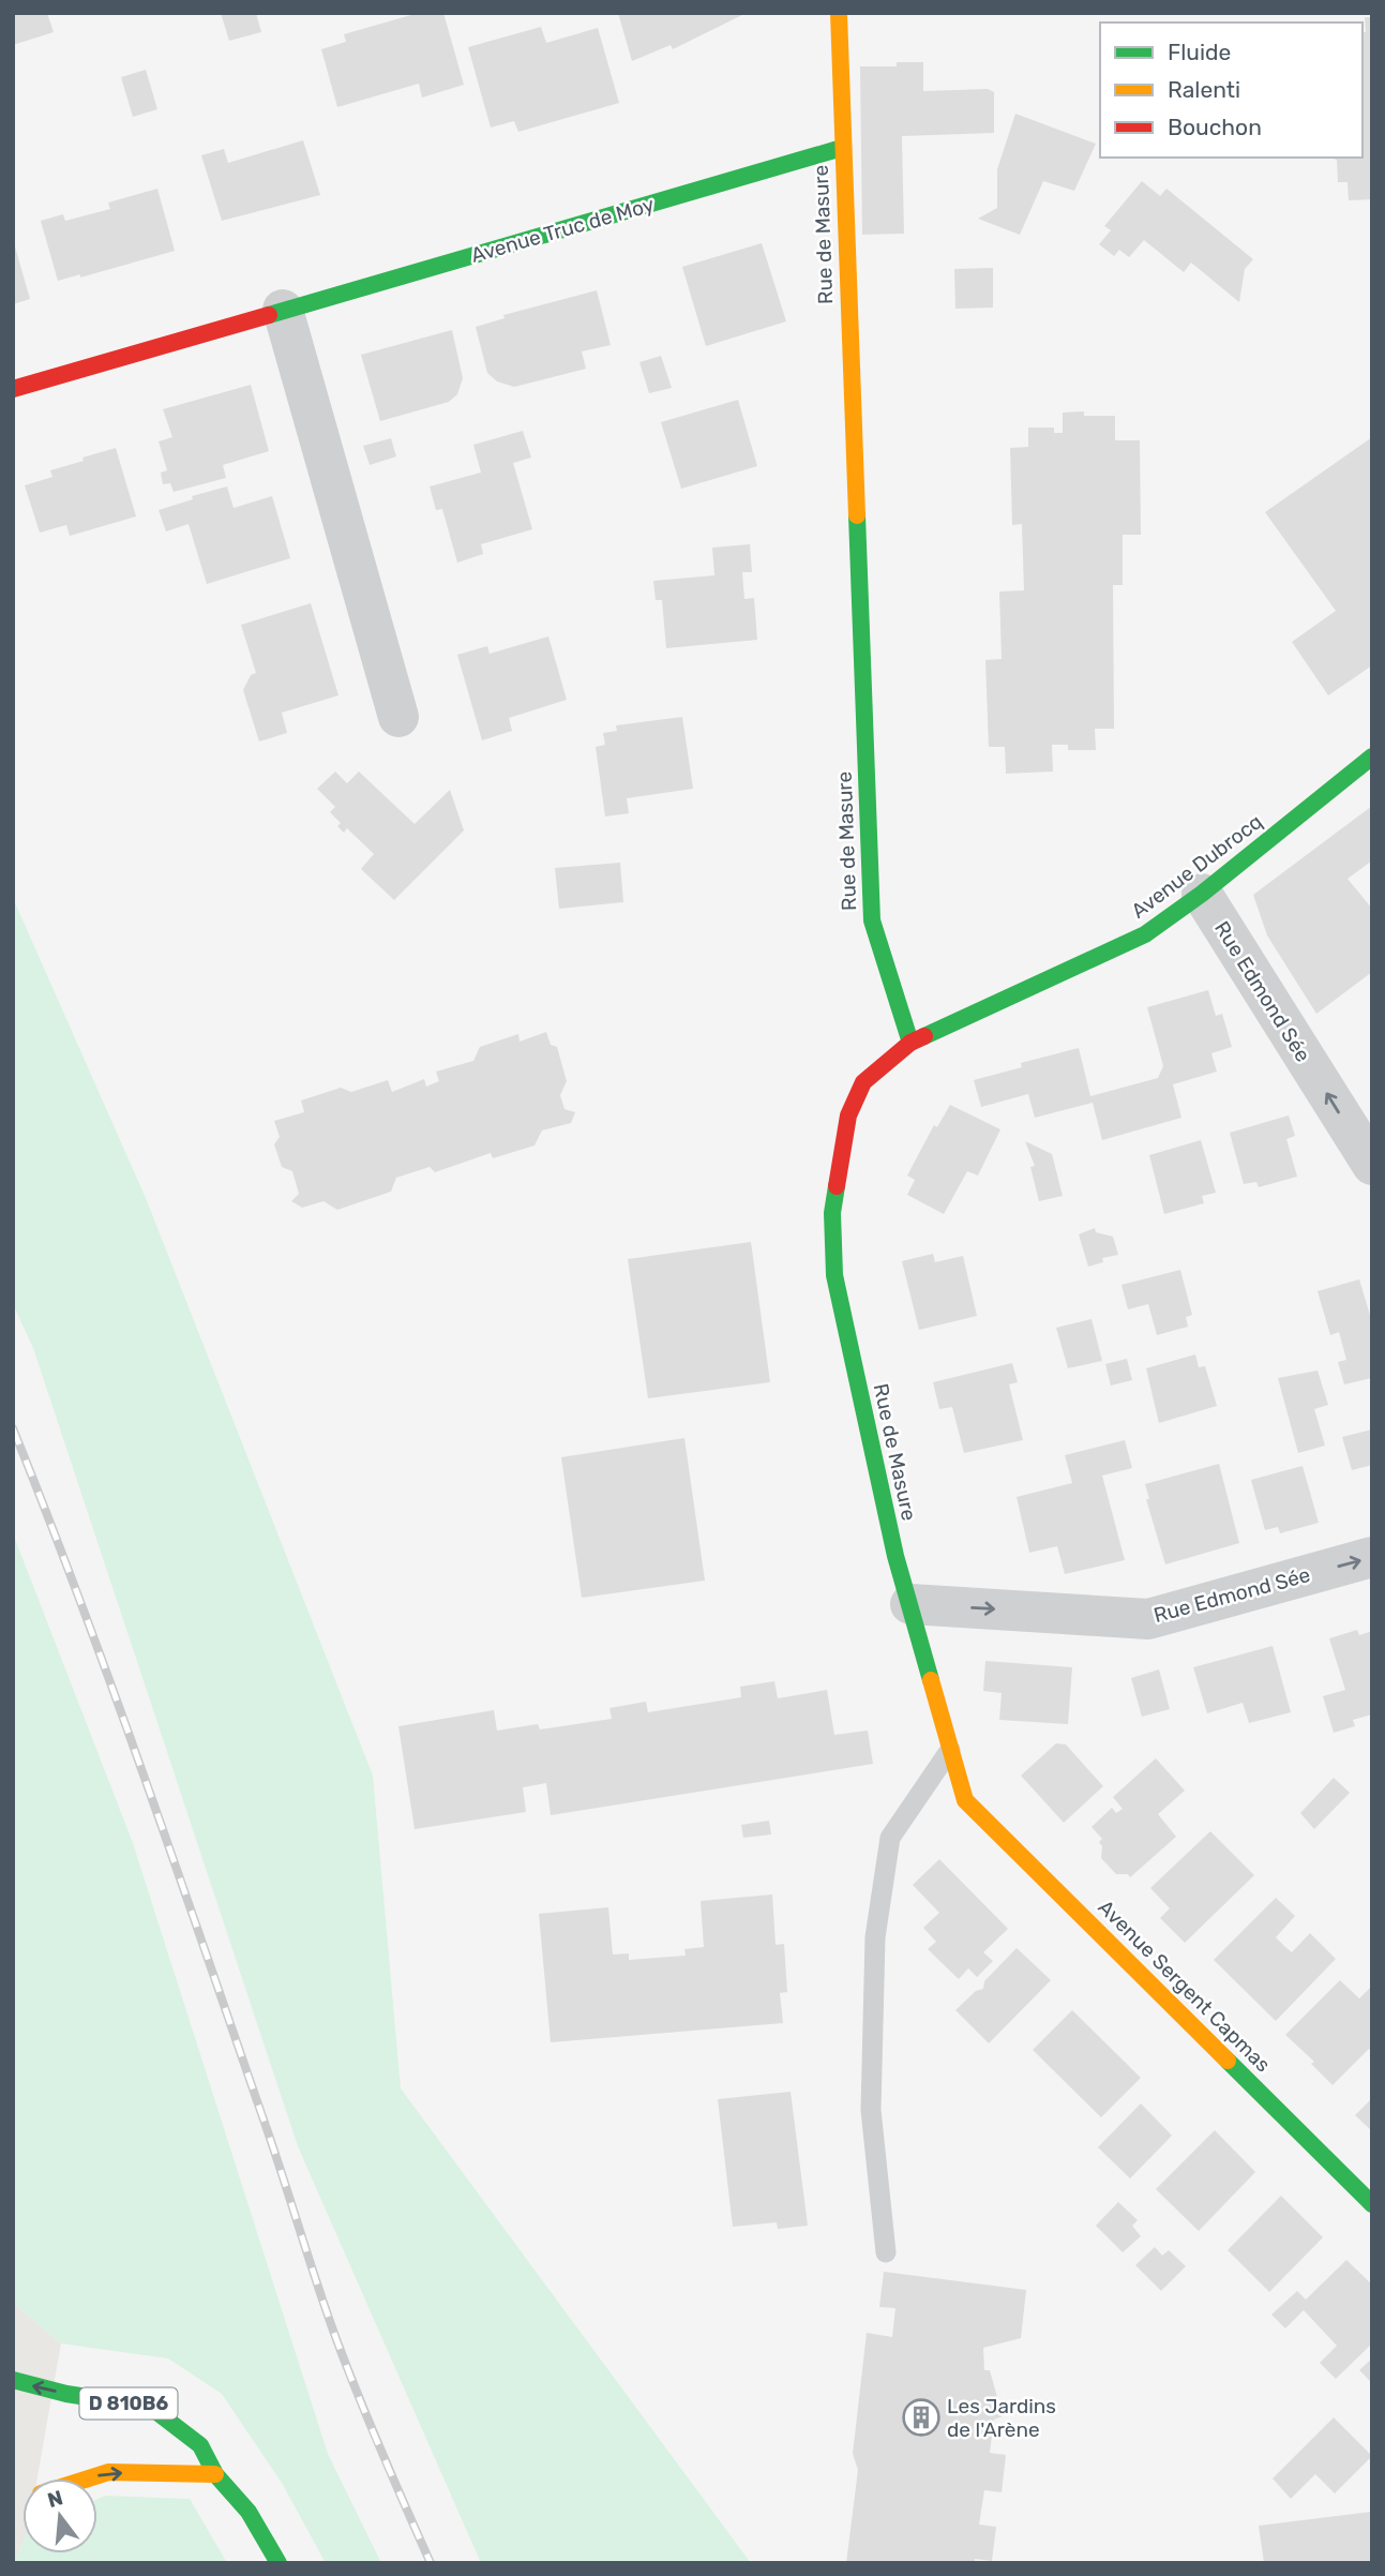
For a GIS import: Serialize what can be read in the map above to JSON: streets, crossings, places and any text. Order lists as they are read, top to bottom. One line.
{"streets":{"street":["Avenue Truc de Moy","Rue de Masure","Avenue Dubrocq","Rue Edmond Sée","Avenue Sergent Capmas","D 810B6"]},"crossings":[["Avenue Truc de Moy","Rue de Masure"],["Rue de Masure","Avenue Dubrocq"],["Rue de Masure","Rue Edmond Sée"],["Rue de Masure","Avenue Sergent Capmas"],["Avenue Dubrocq","Rue Edmond Sée"]],"places":{"building":["Les Jardins de l'Arène"]},"legend":["Fluide","Ralenti","Bouchon"],"north":"top"}
